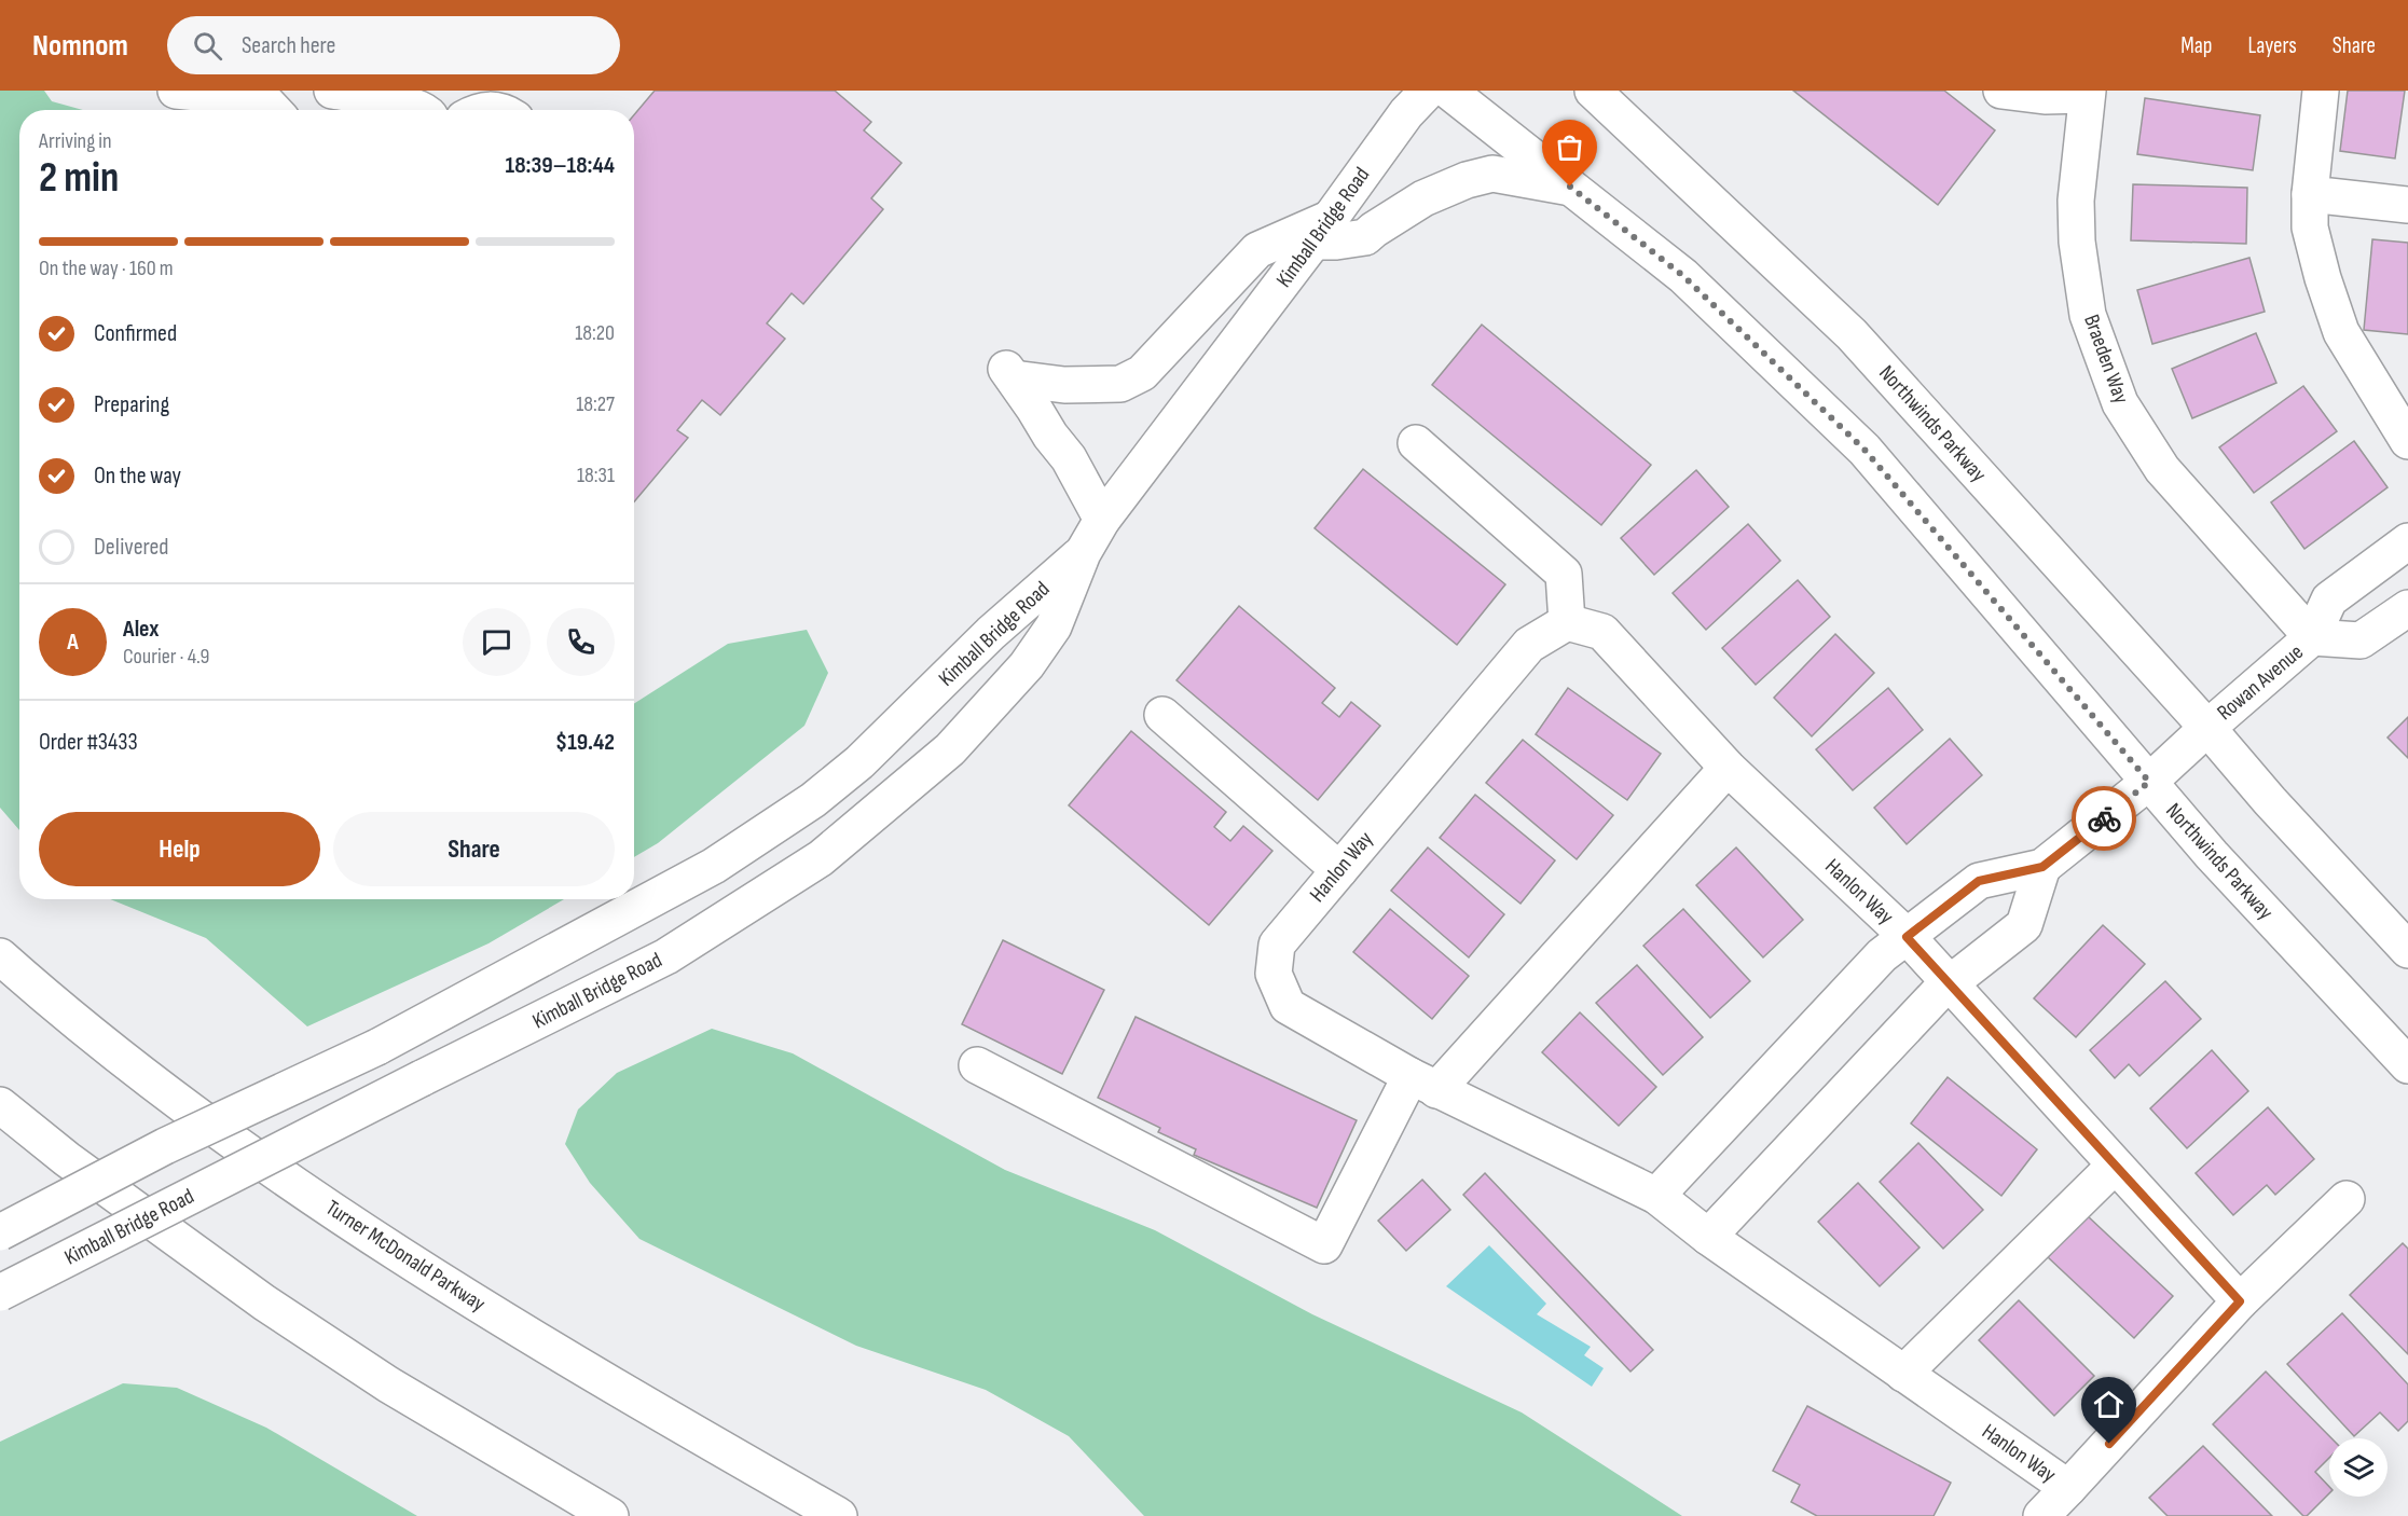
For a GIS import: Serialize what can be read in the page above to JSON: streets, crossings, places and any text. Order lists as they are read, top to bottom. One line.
{"streets":{"main road":["Kimball Bridge Road","Braeden Way","Northwinds Parkway","Rowan Avenue","Hanlon Way","Turner McDonald Parkway"]},"crossings":[["Braeden Way","Rowan Avenue"],["Northwinds Parkway","Rowan Avenue"]],"page":{"header":"Nomnom","search":"Search here","nav":["Map","Layers","Share"],"heading":["2 min","Arriving in","18:39–18:44"],"panel":["Alex","Courier · 4.9","Order #3433","$19.42"],"bar":"On the way · 160 m","list":[["Confirmed","18:20"],["Preparing","18:27"],["On the way","18:31"],"Delivered"],"round":"A","buttons":["Help","Share"]}}
